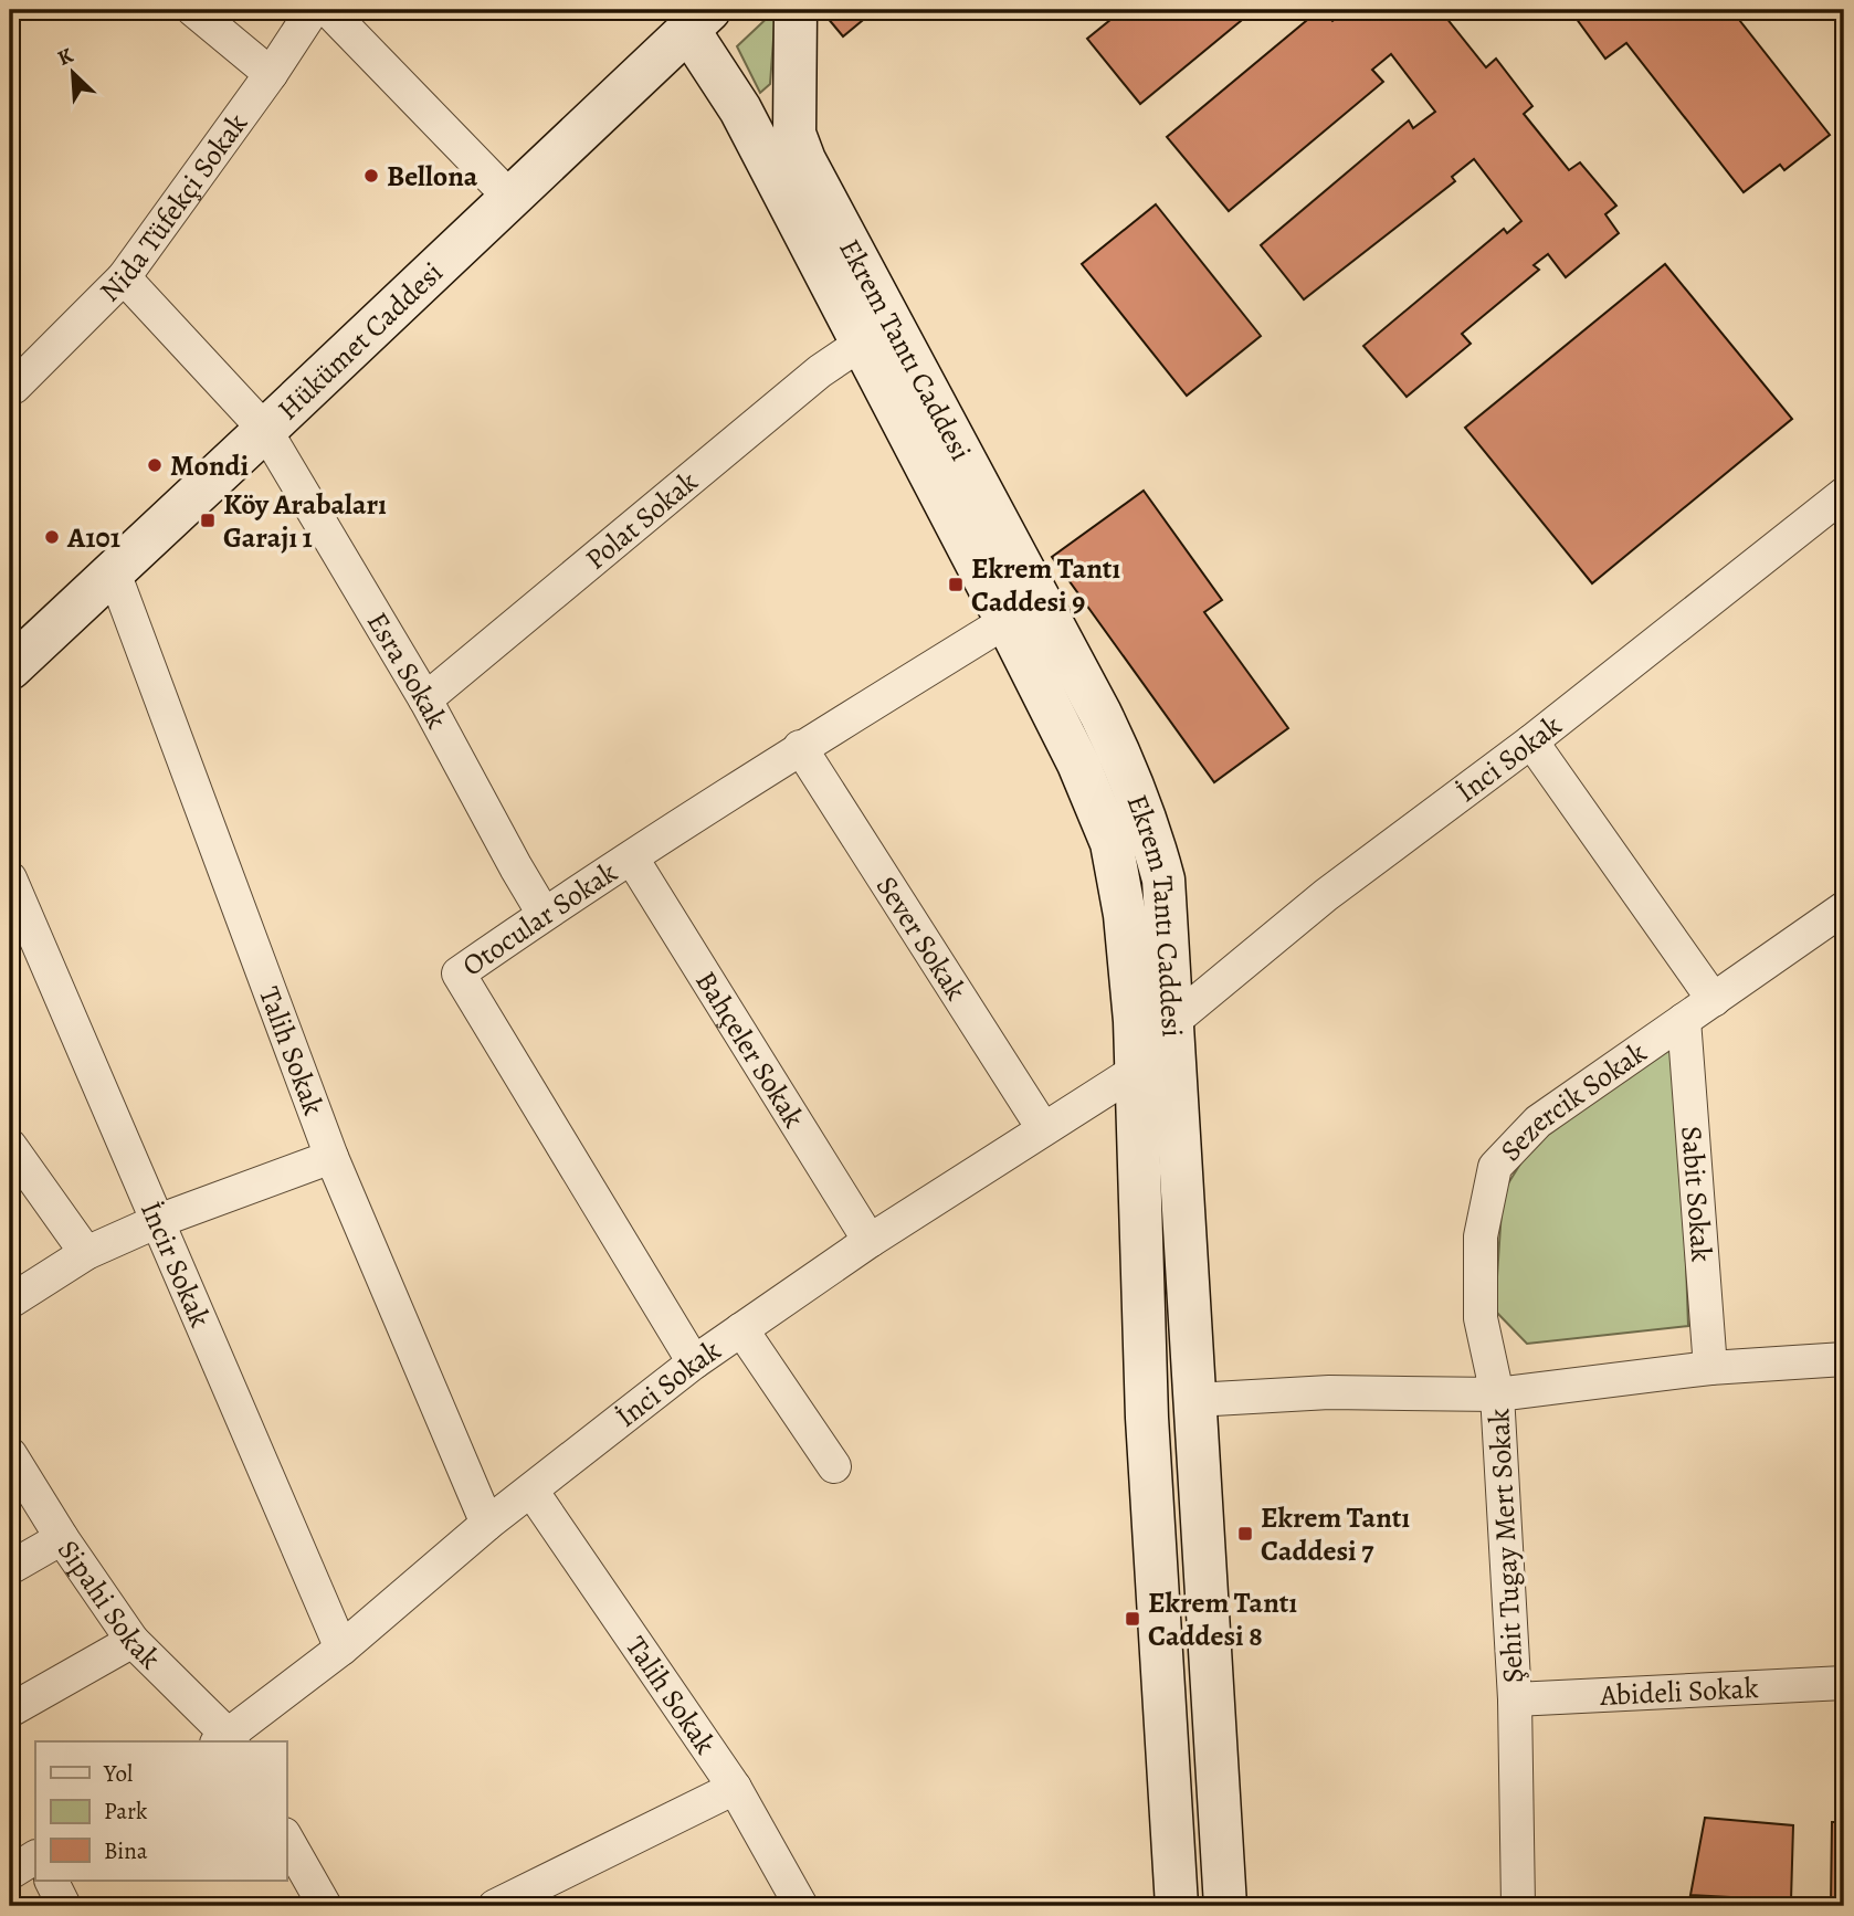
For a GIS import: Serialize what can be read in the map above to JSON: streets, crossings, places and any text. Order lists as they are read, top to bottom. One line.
{"streets":{"street":["Nida Tüfekçi Sokak","Hükümet Caddesi","Ekrem Tantı Caddesi","Polat Sokak","Esra Sokak","İnci Sokak","Otocular Sokak","Sever Sokak","Bahçeler Sokak","Talih Sokak","Sezercik Sokak","Sabit Sokak","İncir Sokak","Şehit Tugay Mert Sokak","Sipahi Sokak","Abideli Sokak"]},"crossings":[["Nida Tüfekçi Sokak","Esra Sokak"],["Hükümet Caddesi","Ekrem Tantı Caddesi"],["Hükümet Caddesi","Esra Sokak"],["Hükümet Caddesi","Talih Sokak"],["Ekrem Tantı Caddesi","Polat Sokak"],["Ekrem Tantı Caddesi","İnci Sokak"],["Ekrem Tantı Caddesi","Otocular Sokak"],["Polat Sokak","Esra Sokak"],["Esra Sokak","Otocular Sokak"],["İnci Sokak","Otocular Sokak"],["İnci Sokak","Sever Sokak"],["İnci Sokak","Bahçeler Sokak"],["İnci Sokak","Talih Sokak"],["İnci Sokak","İncir Sokak"],["İnci Sokak","Sipahi Sokak"],["Otocular Sokak","Sever Sokak"],["Otocular Sokak","Bahçeler Sokak"],["Sezercik Sokak","Sabit Sokak"],["Sezercik Sokak","Şehit Tugay Mert Sokak"],["Sabit Sokak","Şehit Tugay Mert Sokak"],["Şehit Tugay Mert Sokak","Abideli Sokak"]],"places":{"other":["Bellona","Mondi","A101"],"transit":["Köy Arabaları Garajı 1","Ekrem Tantı Caddesi 9","Ekrem Tantı Caddesi 7","Ekrem Tantı Caddesi 8"]},"legend":["Yol","Park","Bina"],"north":"top left"}
